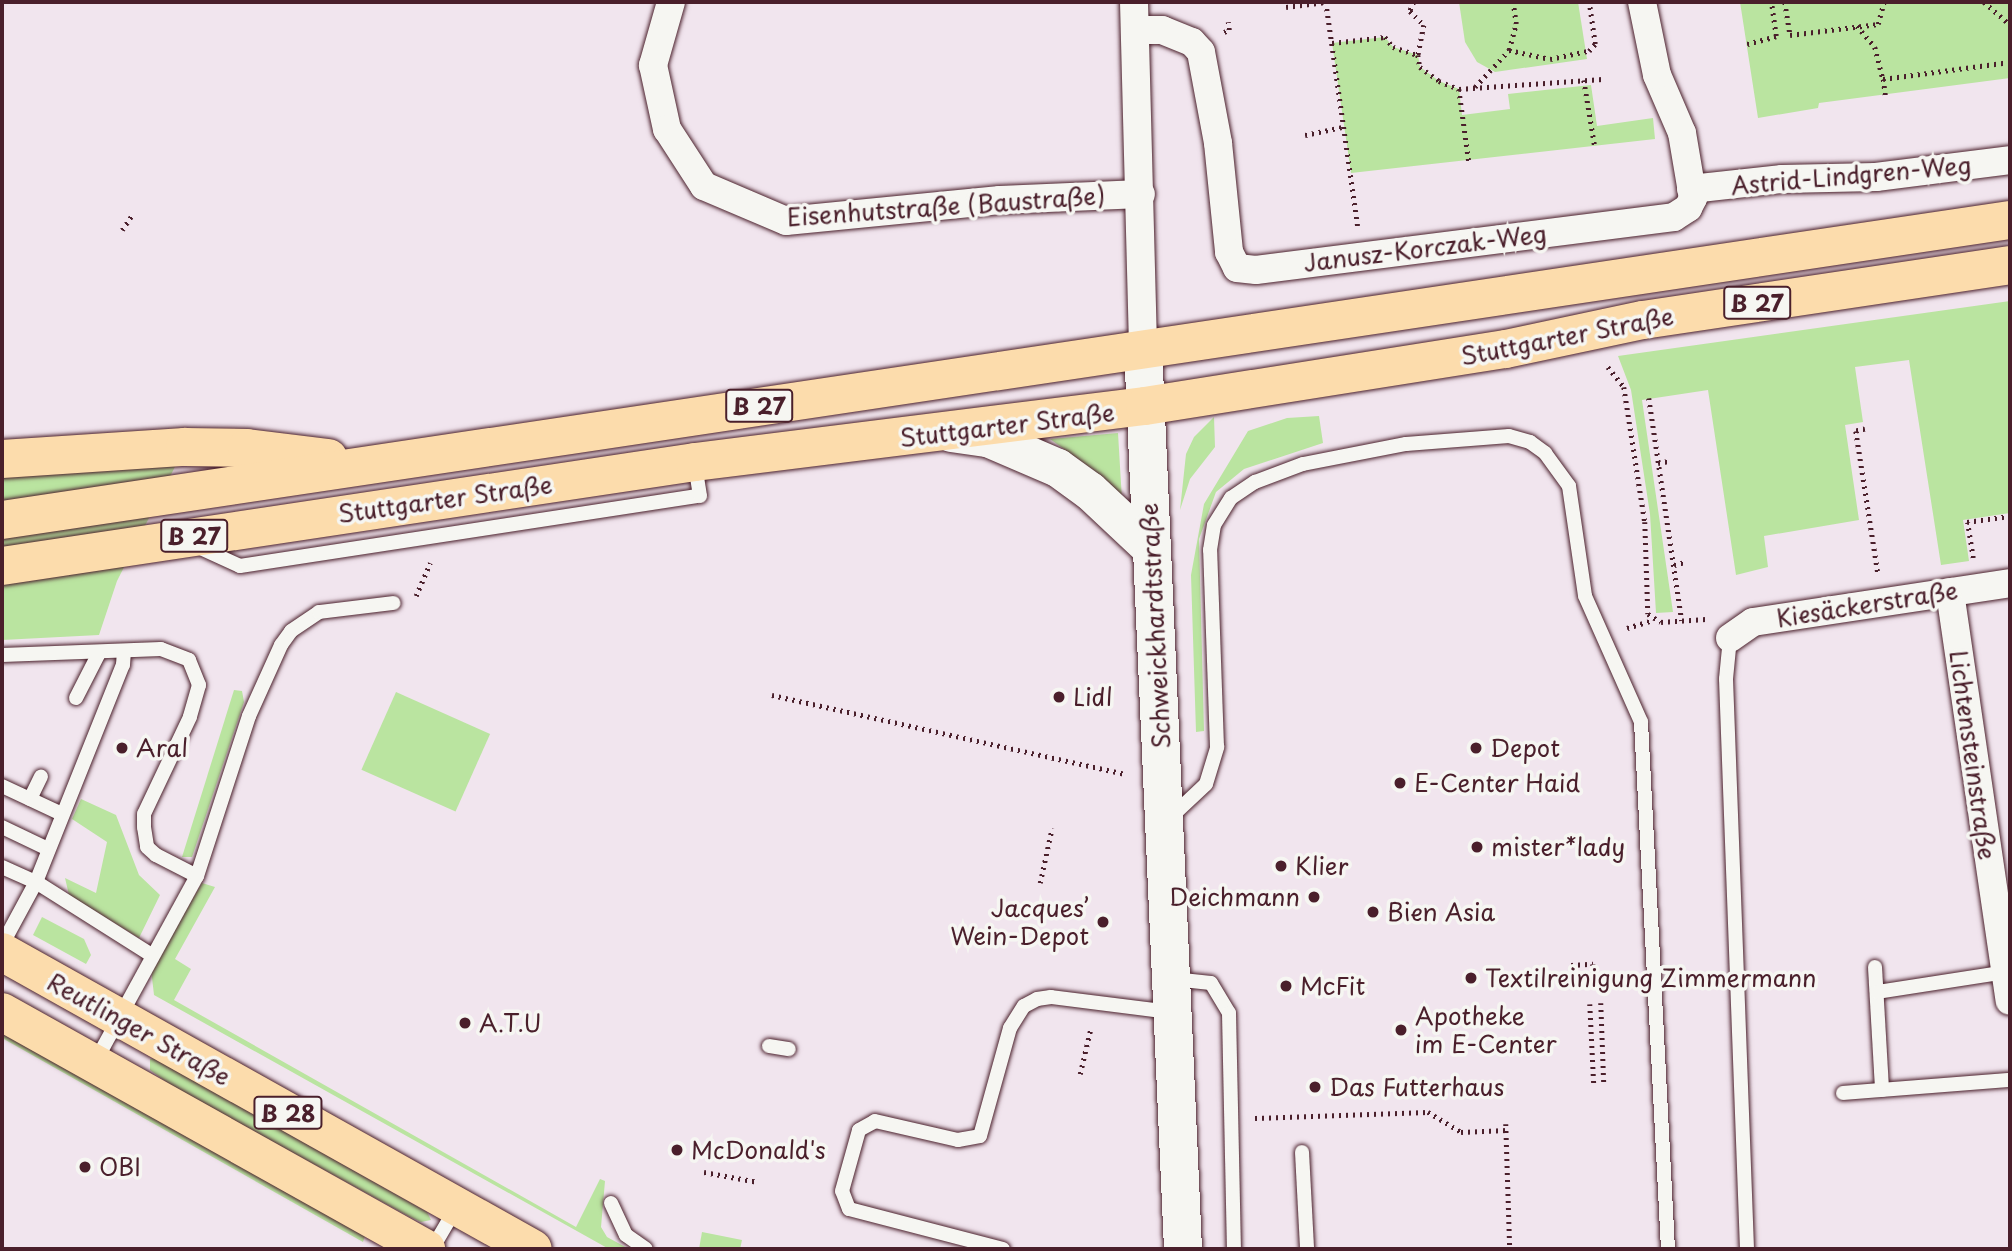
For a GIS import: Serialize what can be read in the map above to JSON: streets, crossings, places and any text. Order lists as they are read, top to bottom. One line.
{"streets":{"main road":["B 27","Stuttgarter Straße","Schweickhardtstraße","Reutlinger Straße","B 28"],"street":["Astrid-Lindgren-Weg","Eisenhutstraße (Baustraße)","Janusz-Korczak-Weg","Kiesäckerstraße","Lichtensteinstraße"]},"crossings":[["Astrid-Lindgren-Weg","Janusz-Korczak-Weg"],["Eisenhutstraße (Baustraße)","Schweickhardtstraße"],["Janusz-Korczak-Weg","Schweickhardtstraße"],["Stuttgarter Straße","Schweickhardtstraße"],["Kiesäckerstraße","Lichtensteinstraße"]],"places":["Lidl","Aral","Depot","E-Center Haid","mister*lady","Klier","Deichmann","Bien Asia","Jacques’ Wein-Depot","Textilreinigung Zimmermann","McFit","A.T.U","Apotheke im E-Center","Das Futterhaus","McDonald's","OBI"]}
